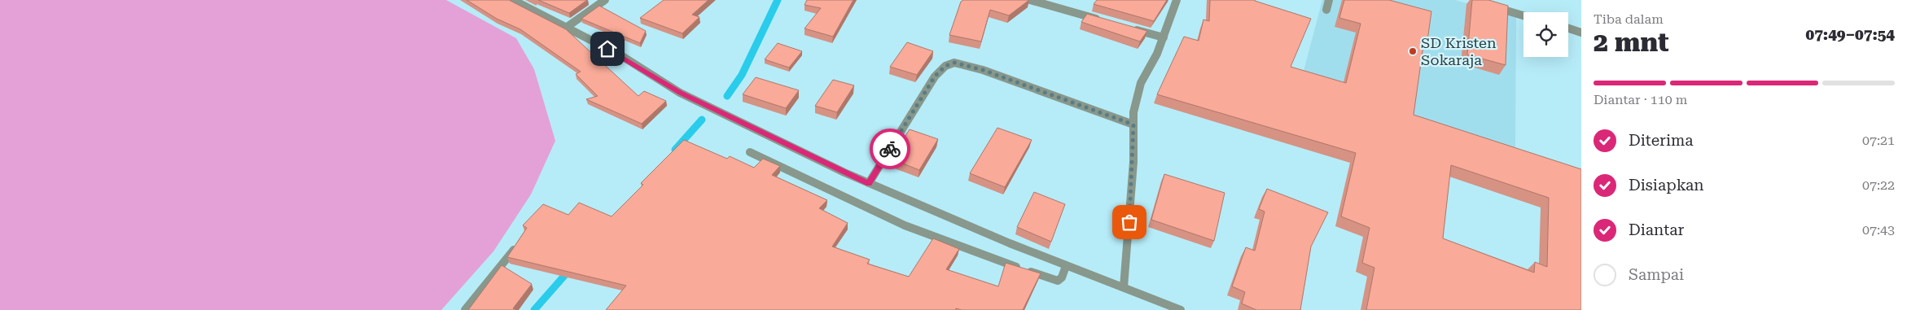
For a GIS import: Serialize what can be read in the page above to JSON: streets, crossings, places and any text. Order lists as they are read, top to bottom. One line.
{"places":["SD Kristen Sokaraja"],"page":{"heading":["2 mnt","Tiba dalam","07:49–07:54"],"bar":"Diantar · 110 m","list":[["Diterima","07:21"],["Disiapkan","07:22"],["Diantar","07:43"],"Sampai"]}}
